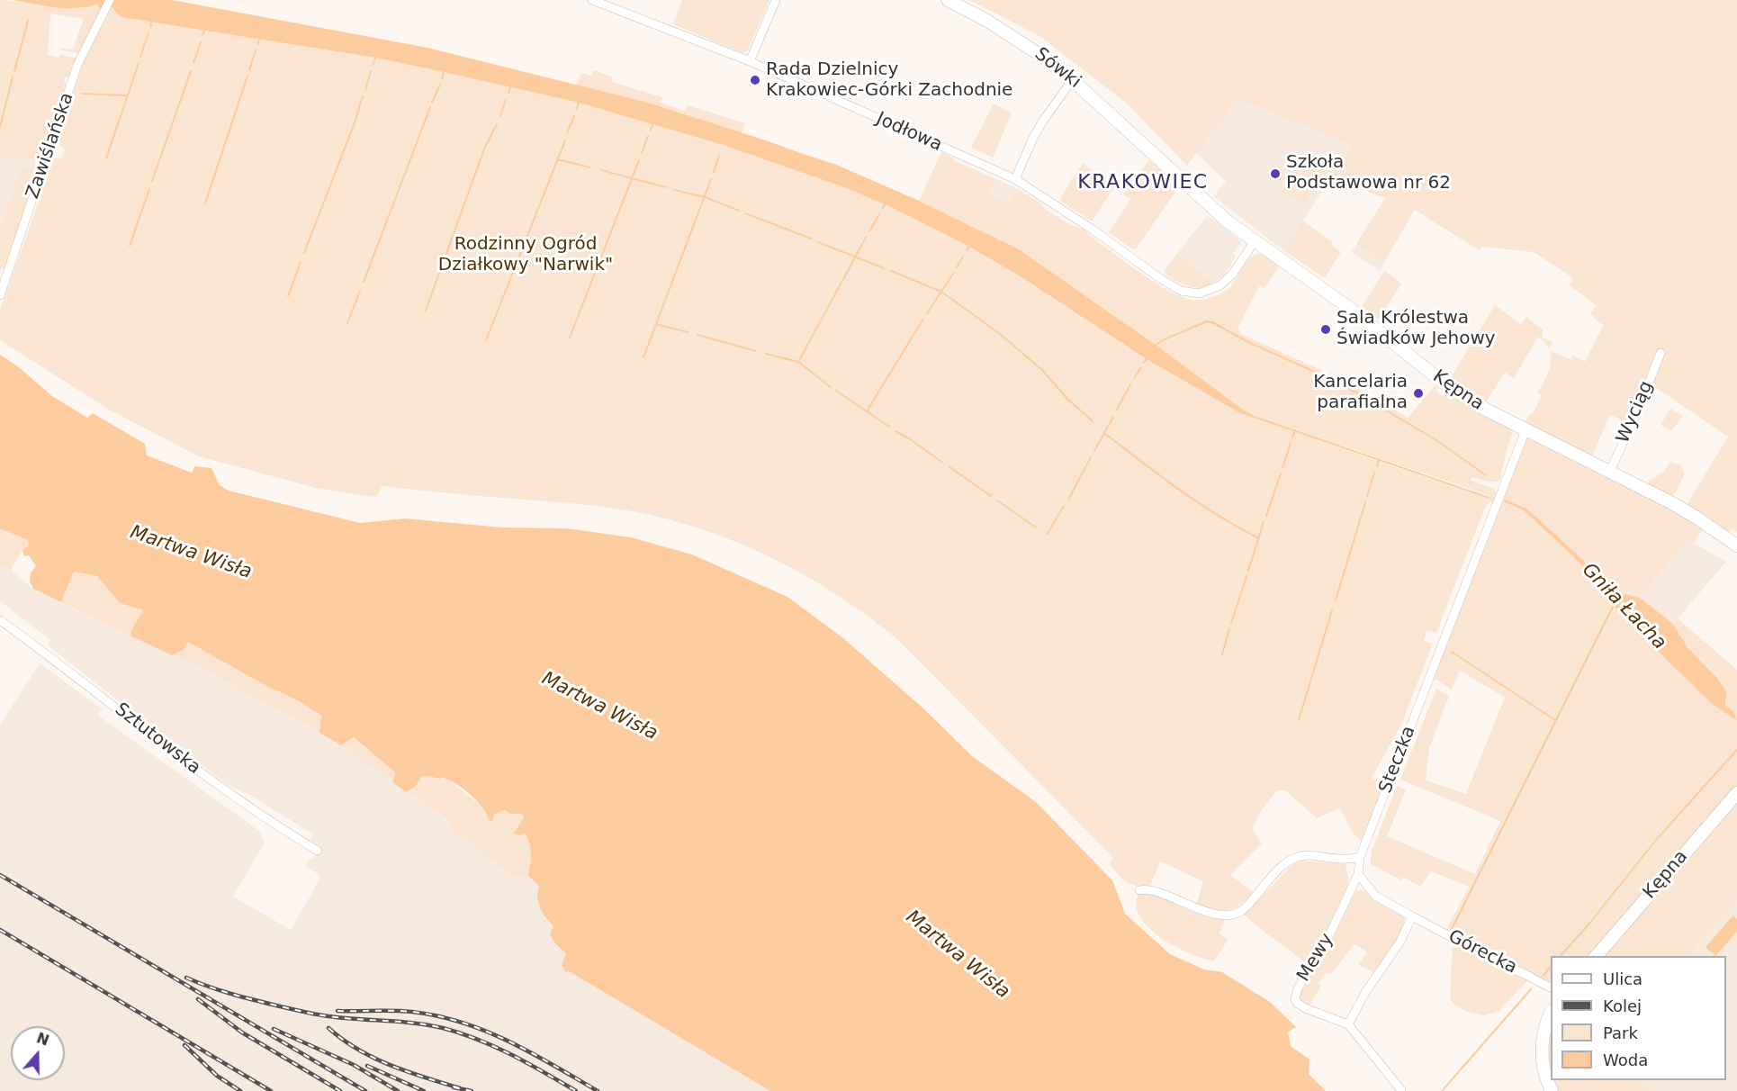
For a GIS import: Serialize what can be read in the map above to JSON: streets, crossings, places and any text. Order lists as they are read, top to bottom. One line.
{"streets":{"street":["Sówki","Jodłowa","Zawiślańska","Kępna","Wyciąg","Sztutowska","Steczka","Górecka","Mewy"]},"crossings":[["Sówki","Kępna"],["Jodłowa","Kępna"],["Kępna","Wyciąg"],["Kępna","Steczka"],["Górecka","Mewy"]],"districts":["KRAKOWIEC"],"water":["Martwa Wisła","Gniła Łacha"],"parks":["Rodzinny Ogród Działkowy \"Narwik\""],"places":["Rada Dzielnicy Krakowiec-Górki Zachodnie","Szkoła Podstawowa nr 62","Sala Królestwa Świadków Jehowy","Kancelaria parafialna"],"legend":["Ulica","Kolej","Park","Woda"],"north":"top"}
